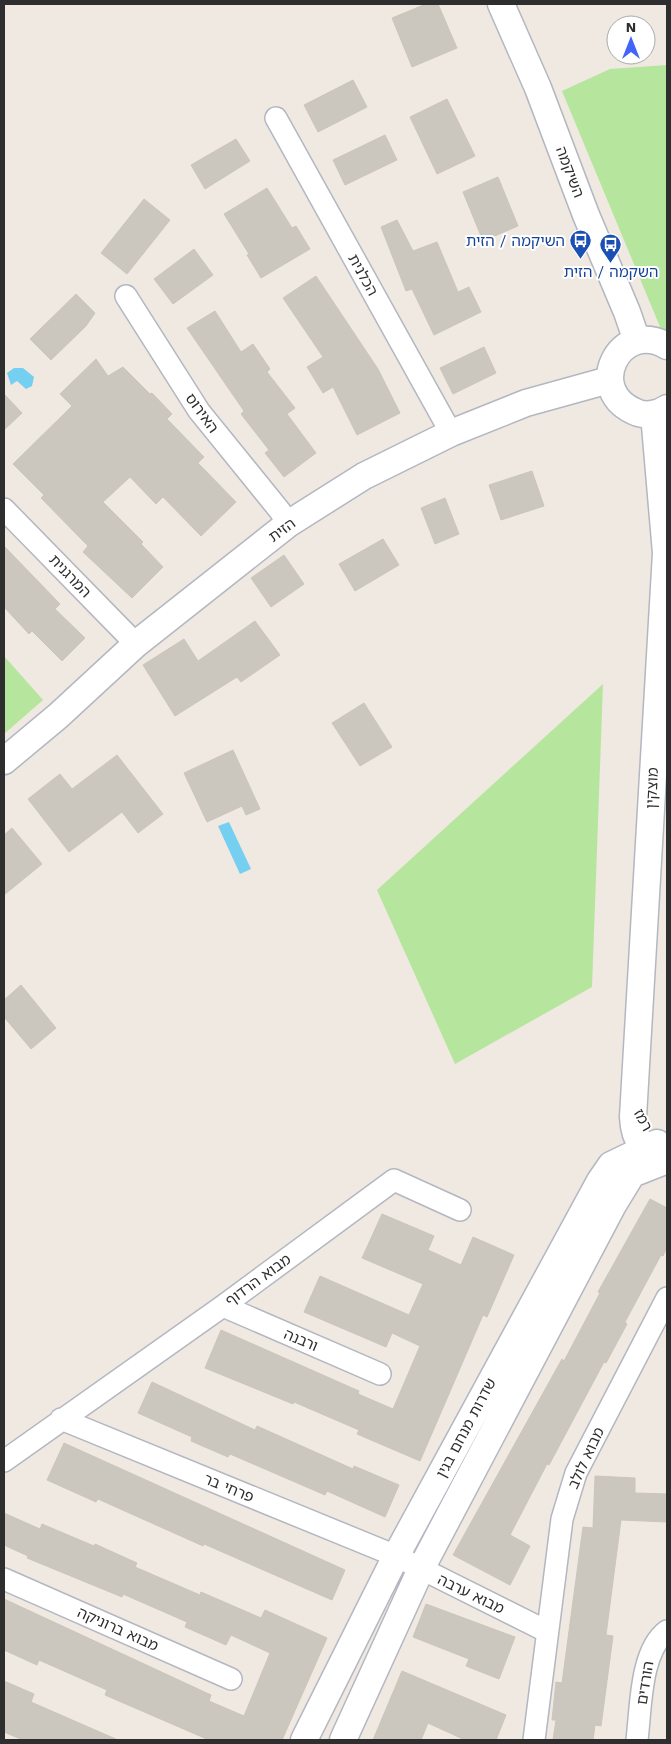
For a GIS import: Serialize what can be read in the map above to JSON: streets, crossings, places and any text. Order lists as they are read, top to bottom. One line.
{"streets":{"street":["השיקמה","הכלנית","האירוס","הזית","המרגנית","מוצקין","רמז","מבוא הרדוף","ורבנה","שדרות מנחם בגין","מבוא לולב","פרחי בר","מבוא ערבה","מבוא ברוניקה","הורדים"]},"crossings":[["הכלנית","הזית"],["האירוס","הזית"],["הזית","המרגנית"],["מוצקין","רמז"],["רמז","שדרות מנחם בגין"],["מבוא הרדוף","ורבנה"],["מבוא הרדוף","פרחי בר"],["שדרות מנחם בגין","פרחי בר"],["שדרות מנחם בגין","מבוא ערבה"],["מבוא לולב","מבוא ערבה"],["פרחי בר","מבוא ערבה"]],"places":{"bus stop":["השיקמה / הזית","השקמה / הזית"]},"north":"top"}
